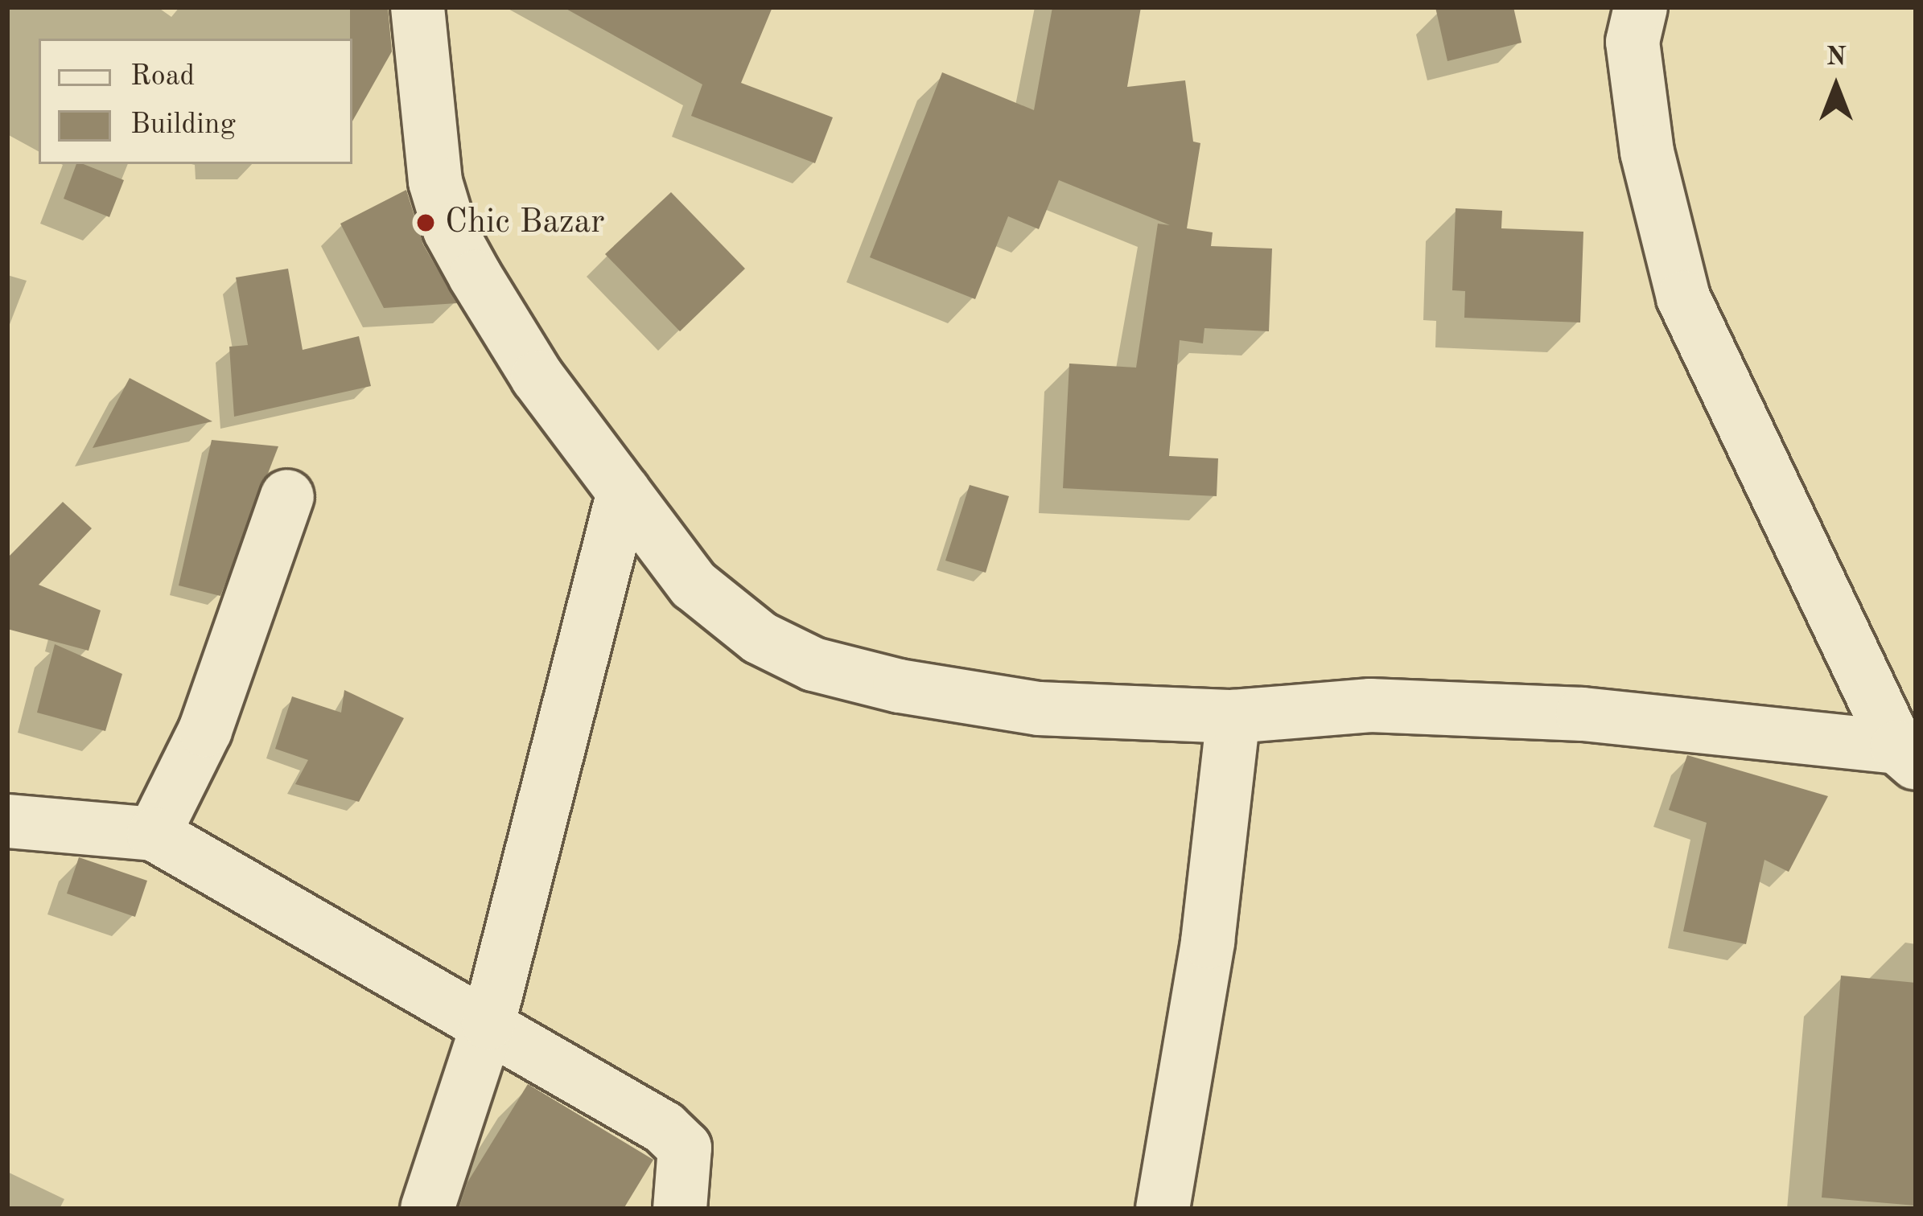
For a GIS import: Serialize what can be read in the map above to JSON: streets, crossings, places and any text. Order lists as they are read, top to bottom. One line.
{"places":["Chic Bazar"],"legend":["Road","Building"],"north":"top"}
